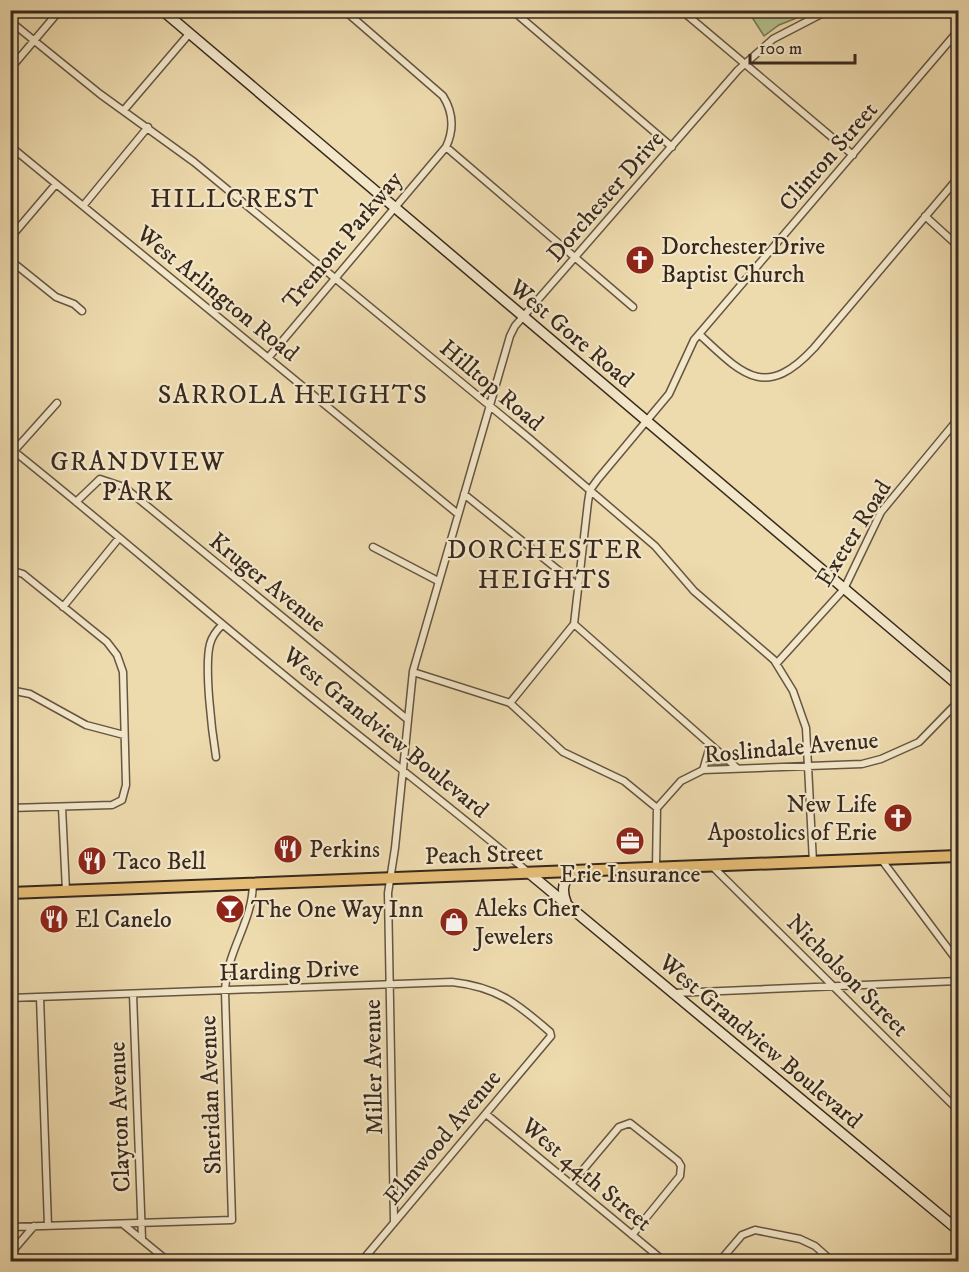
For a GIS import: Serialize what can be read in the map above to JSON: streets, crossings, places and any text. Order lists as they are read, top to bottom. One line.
{"streets":{"main road":["Peach Street"],"street":["Clinton Street","Dorchester Drive","Tremont Parkway","West Arlington Road","West Gore Road","Hilltop Road","Exeter Road","Kruger Avenue","West Grandview Boulevard","Roslindale Avenue","Harding Drive","Nicholson Street","Miller Avenue","Sheridan Avenue","Clayton Avenue","Elmwood Avenue","West 44th Street"]},"crossings":[["Clinton Street","West Gore Road"],["Clinton Street","Hilltop Road"],["Dorchester Drive","West Arlington Road"],["Dorchester Drive","West Gore Road"],["Dorchester Drive","Hilltop Road"],["Dorchester Drive","Kruger Avenue"],["Dorchester Drive","West Grandview Boulevard"],["Dorchester Drive","Miller Avenue"],["Tremont Parkway","West Arlington Road"],["Tremont Parkway","West Gore Road"],["Tremont Parkway","Hilltop Road"],["West Gore Road","Exeter Road"],["Hilltop Road","Exeter Road"],["Hilltop Road","Roslindale Avenue"],["Hilltop Road","Peach Street"],["Kruger Avenue","West Grandview Boulevard"],["West Grandview Boulevard","Peach Street"],["West Grandview Boulevard","Miller Avenue"],["Peach Street","Nicholson Street"],["Peach Street","Miller Avenue"],["Peach Street","Sheridan Avenue"],["Harding Drive","Miller Avenue"],["Harding Drive","Sheridan Avenue"],["Harding Drive","Clayton Avenue"],["Harding Drive","Elmwood Avenue"],["Miller Avenue","Elmwood Avenue"],["Sheridan Avenue","Clayton Avenue"],["Elmwood Avenue","West 44th Street"]],"districts":["HILLCREST","SARROLA HEIGHTS","GRANDVIEW PARK","DORCHESTER HEIGHTS"],"places":{"church":["Dorchester Drive Baptist Church","New Life Apostolics of Erie"],"office":["Erie Insurance"],"restaurant":["Perkins","Taco Bell","El Canelo"],"bar":["The One Way Inn"],"shop":["Aleks Cher Jewelers"]},"scale_bar":"100 m"}
